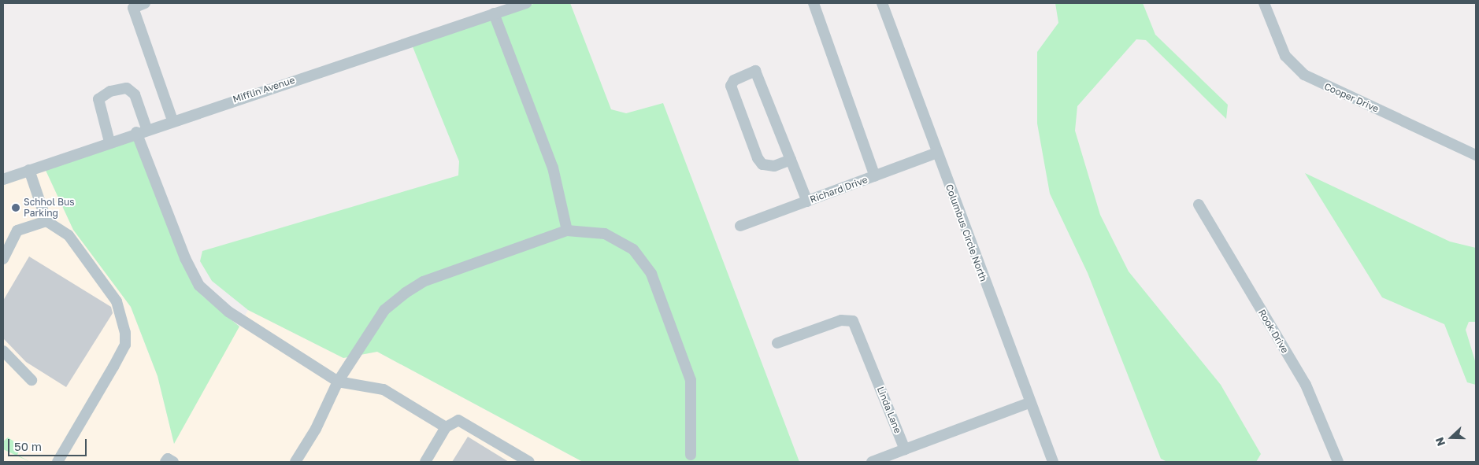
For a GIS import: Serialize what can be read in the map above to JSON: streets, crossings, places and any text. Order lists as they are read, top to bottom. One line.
{"streets":{"street":["Mifflin Avenue","Cooper Drive","Richard Drive","Columbus Circle North","Rook Drive","Linda Lane"]},"crossings":[["Richard Drive","Columbus Circle North"]],"places":["Schhol Bus Parking"],"scale_bar":"50 m","north":"left"}
